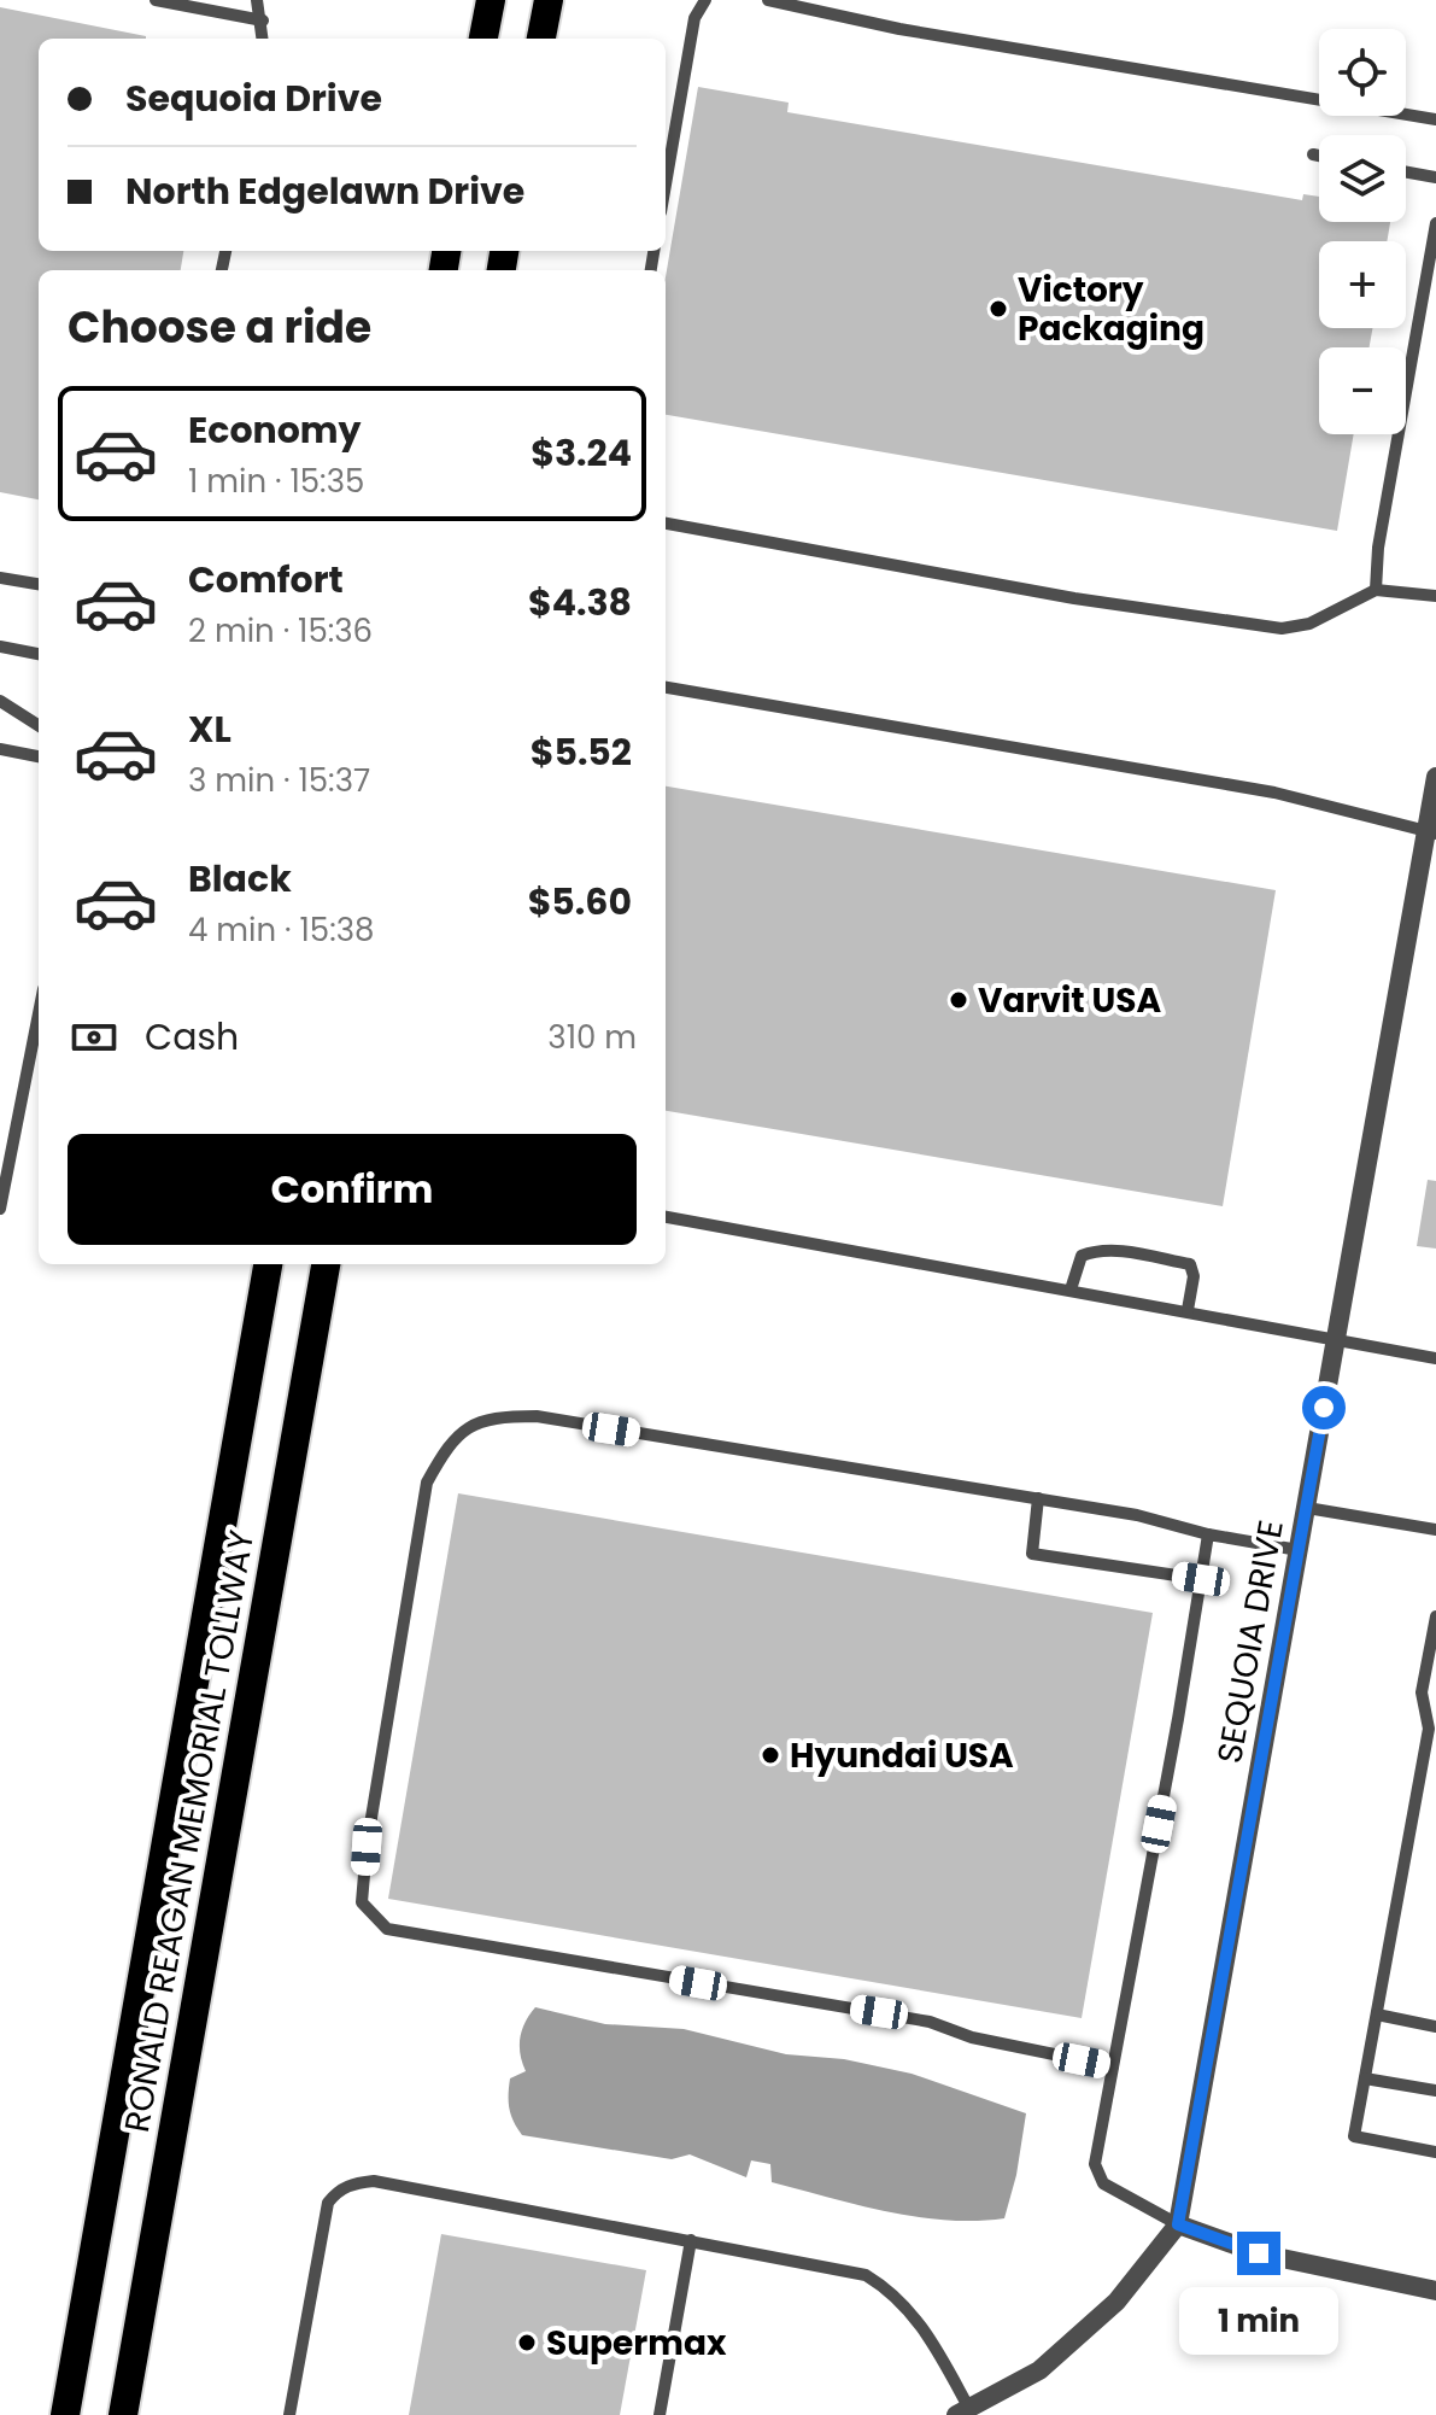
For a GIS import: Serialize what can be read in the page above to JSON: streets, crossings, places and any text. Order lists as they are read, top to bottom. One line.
{"streets":{"highway":["RONALD REAGAN MEMORIAL TOLLWAY"],"street":["SEQUOIA DRIVE"]},"places":["Victory Packaging","Varvit USA","Hyundai USA","Supermax"],"page":{"map_buttons":["+","−"],"banner":["Sequoia Drive","North Edgelawn Drive"],"heading":"Choose a ride","list":[{"name":"Economy","note":"1 min · 15:35","value":"$3.24"},{"name":"Comfort","note":"2 min · 15:36","value":"$4.38"},{"name":"XL","note":"3 min · 15:37","value":"$5.52"},{"name":"Black","note":"4 min · 15:38","value":"$5.60"}],"pay":["Cash","310 m"],"buttons":"Confirm","bubble":"1 min"}}
